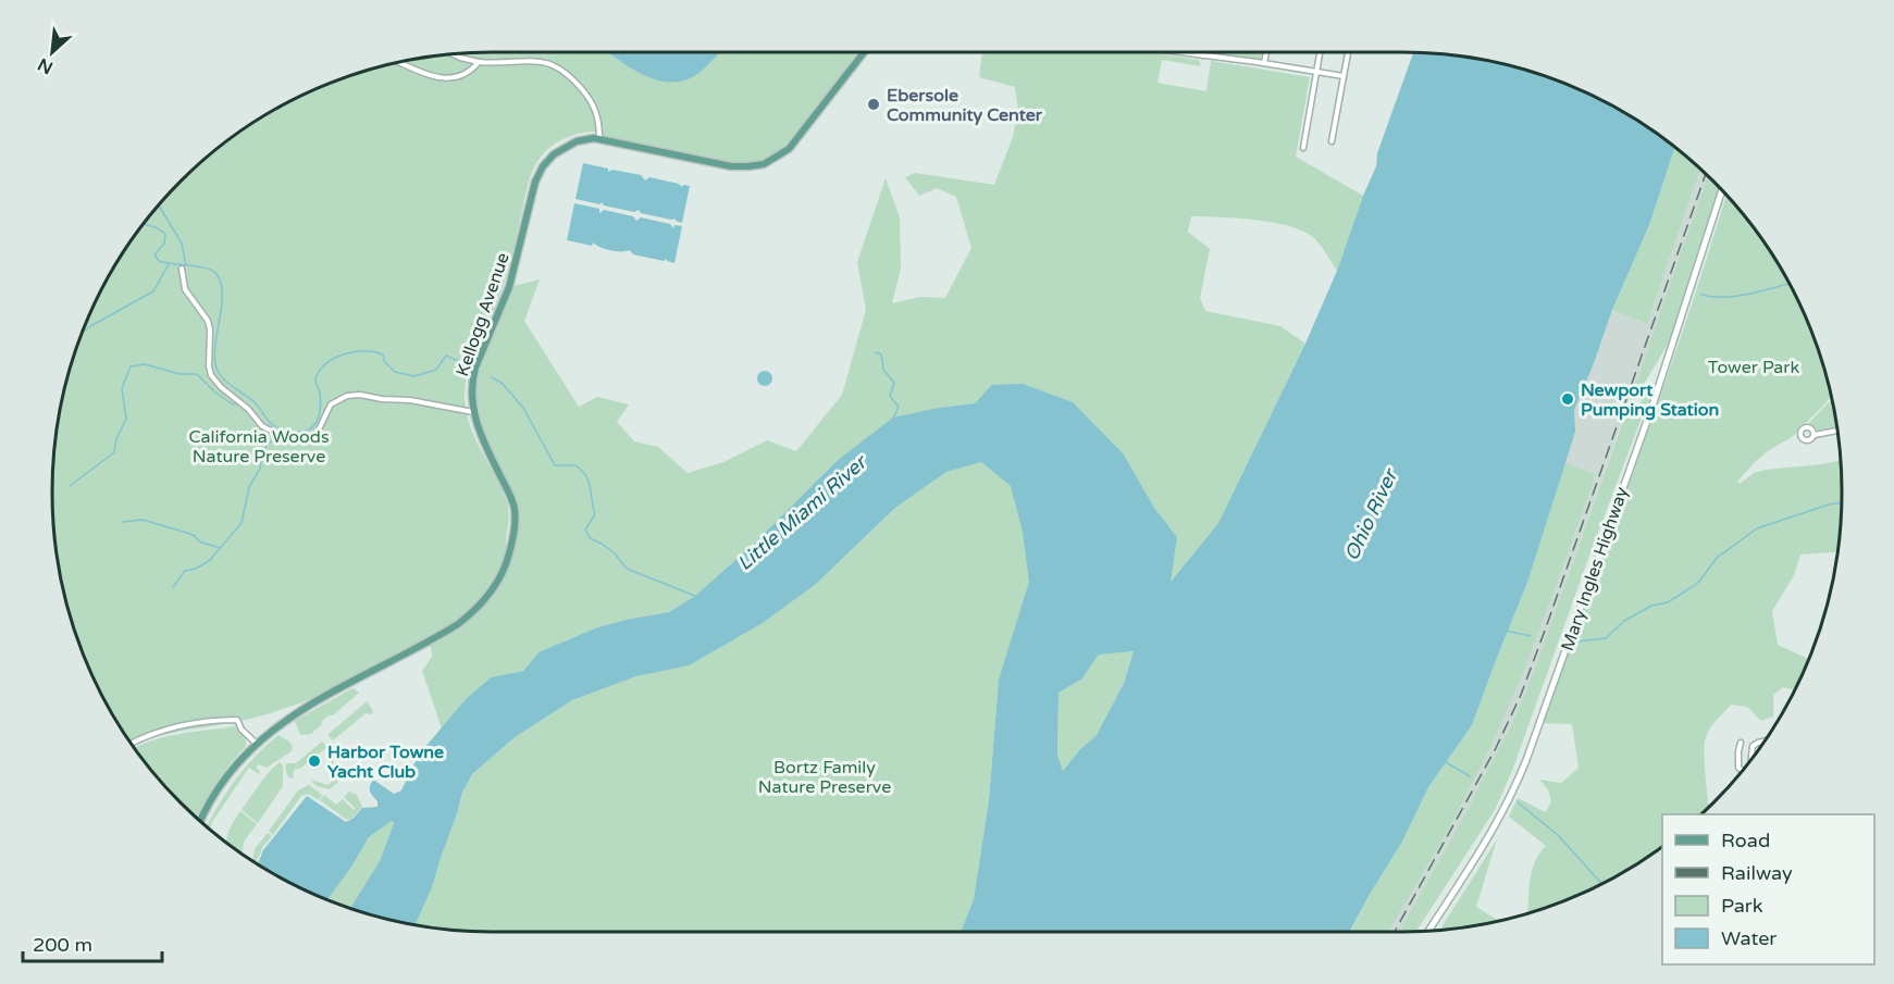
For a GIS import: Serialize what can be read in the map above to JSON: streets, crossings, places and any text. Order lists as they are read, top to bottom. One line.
{"streets":{"main road":["Kellogg Avenue"],"street":["Mary Ingles Highway"]},"water":["Little Miami River","Ohio River"],"parks":["Tower Park","California Woods Nature Preserve","Bortz Family Nature Preserve"],"places":["Ebersole Community Center","Newport Pumping Station","Harbor Towne Yacht Club"],"legend":["Road","Railway","Park","Water"],"scale_bar":"200 m","north":"bottom left"}
